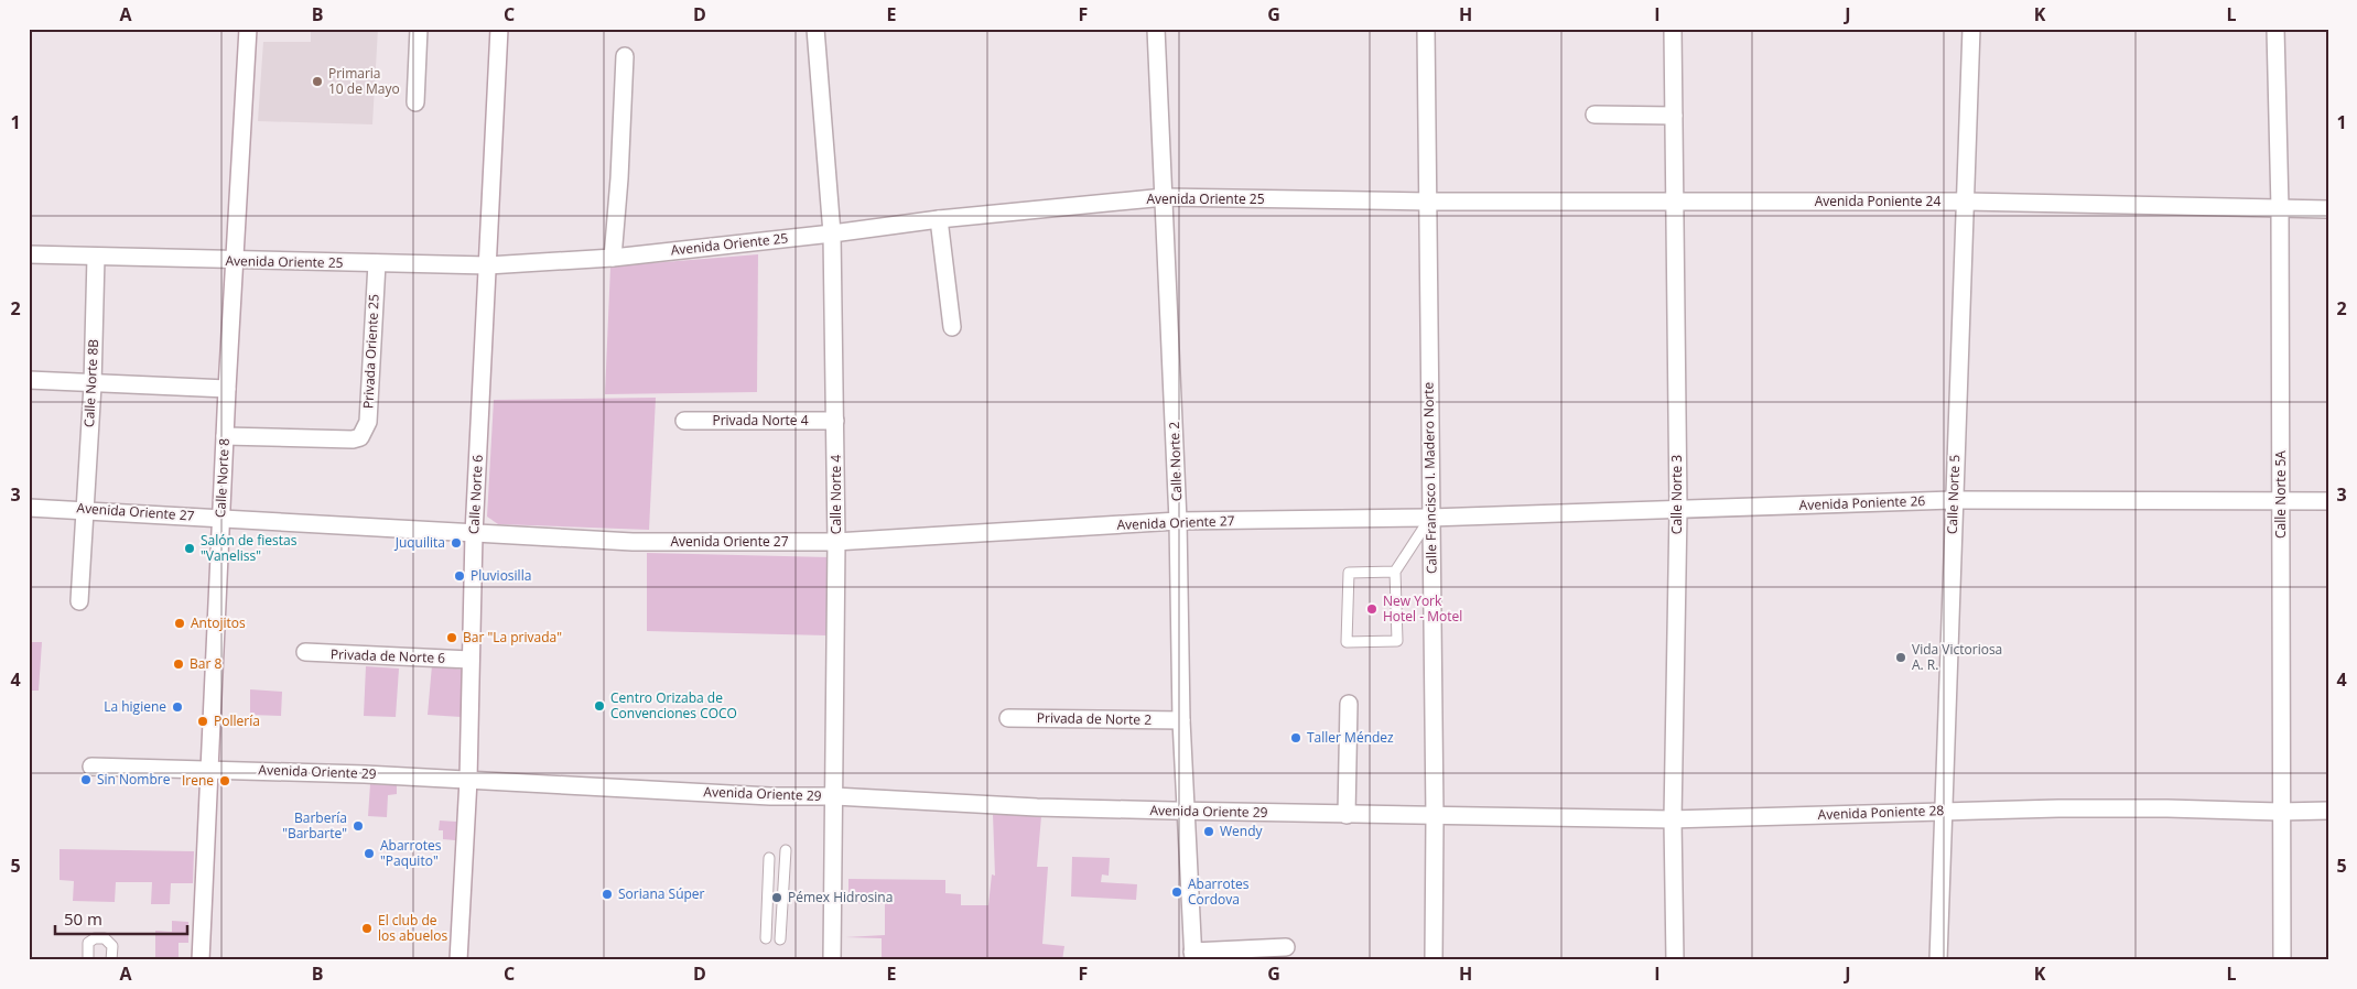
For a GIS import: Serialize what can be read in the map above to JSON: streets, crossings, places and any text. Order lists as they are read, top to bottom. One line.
{"streets":{"street":["Avenida Oriente 25","Avenida Poniente 24","Privada Oriente 25","Calle Norte 8B","Privada Norte 4","Calle Norte 2","Calle Norte 8","Calle Francisco I. Madero Norte","Calle Norte 6","Calle Norte 4","Calle Norte 3","Calle Norte 5","Calle Norte 5A","Avenida Poniente 26","Avenida Oriente 27","Privada de Norte 6","Privada de Norte 2","Avenida Oriente 29","Avenida Poniente 28"]},"crossings":[["Avenida Oriente 25","Avenida Poniente 24"],["Avenida Oriente 25","Privada Oriente 25"],["Avenida Oriente 25","Calle Norte 8B"],["Avenida Oriente 25","Calle Norte 2"],["Avenida Oriente 25","Calle Norte 8"],["Avenida Oriente 25","Calle Francisco I. Madero Norte"],["Avenida Oriente 25","Calle Norte 6"],["Avenida Oriente 25","Calle Norte 4"],["Avenida Poniente 24","Calle Francisco I. Madero Norte"],["Avenida Poniente 24","Calle Norte 3"],["Avenida Poniente 24","Calle Norte 5"],["Avenida Poniente 24","Calle Norte 5A"],["Privada Oriente 25","Calle Norte 8"],["Calle Norte 8B","Avenida Oriente 27"],["Privada Norte 4","Calle Norte 4"],["Calle Norte 2","Avenida Oriente 27"],["Calle Norte 2","Privada de Norte 2"],["Calle Norte 2","Avenida Oriente 29"],["Calle Norte 8","Avenida Oriente 27"],["Calle Norte 8","Avenida Oriente 29"],["Calle Francisco I. Madero Norte","Avenida Poniente 26"],["Calle Francisco I. Madero Norte","Avenida Oriente 27"],["Calle Francisco I. Madero Norte","Avenida Oriente 29"],["Calle Francisco I. Madero Norte","Avenida Poniente 28"],["Calle Norte 6","Avenida Oriente 27"],["Calle Norte 6","Privada de Norte 6"],["Calle Norte 6","Avenida Oriente 29"],["Calle Norte 4","Avenida Oriente 27"],["Calle Norte 4","Avenida Oriente 29"],["Calle Norte 3","Avenida Poniente 26"],["Calle Norte 3","Avenida Poniente 28"],["Calle Norte 5","Avenida Poniente 26"],["Calle Norte 5","Avenida Poniente 28"],["Calle Norte 5A","Avenida Poniente 26"],["Calle Norte 5A","Avenida Poniente 28"],["Avenida Poniente 26","Avenida Oriente 27"],["Avenida Oriente 29","Avenida Poniente 28"]],"places":["Primaria 10 de Mayo","Juquilita","Salón de fiestas \"Vaneliss\"","Pluviosilla","New York Hotel - Motel","Antojitos","Bar \"La privada\"","Vida Victoriosa A. R.","Bar 8","Centro Orizaba de Convenciones COCO","La higiene","Pollería","Taller Méndez","Sin Nombre","Irene","Barbería \"Barbarte\"","Wendy","Abarrotes \"Paquito\"","Abarrotes Cordova","Soriana Súper","Pémex Hidrosina","El club de los abuelos"],"scale_bar":"50 m","grid":{"columns":["A","B","C","D","E","F","G","H","I","J","K","L"],"rows":["1","2","3","4","5"]}}
